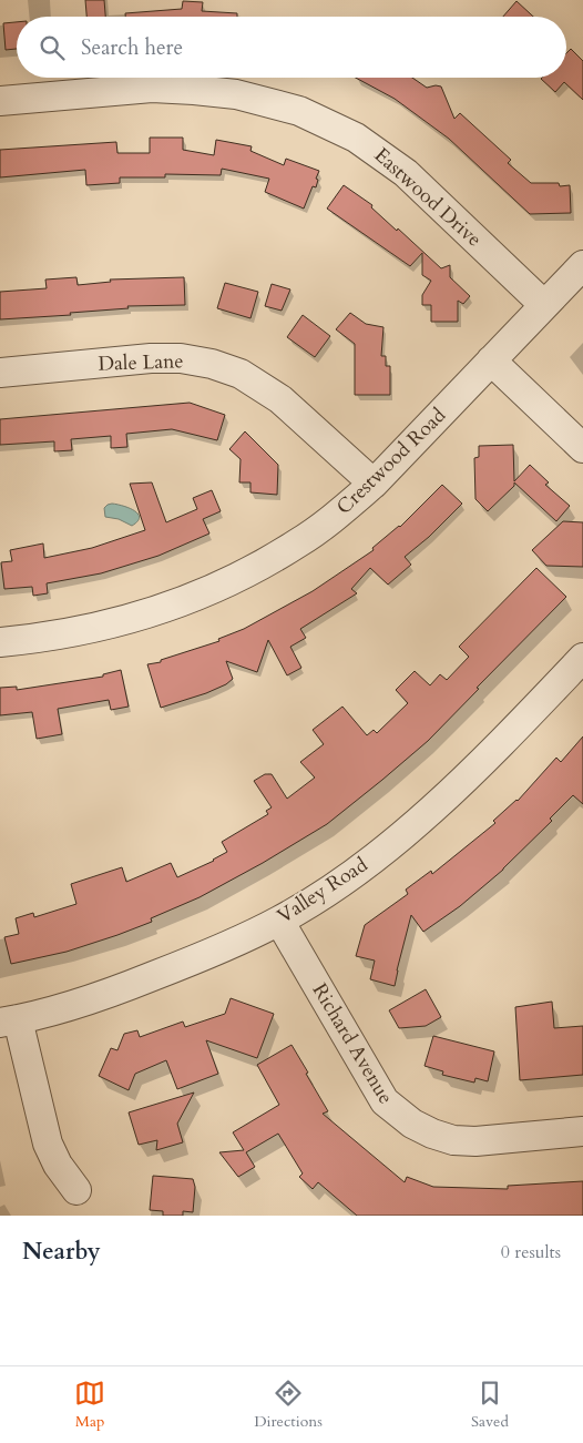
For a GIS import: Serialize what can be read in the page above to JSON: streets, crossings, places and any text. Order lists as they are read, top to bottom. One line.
{"streets":{"street":["Eastwood Drive","Dale Lane","Crestwood Road","Valley Road","Richard Avenue"]},"crossings":[["Eastwood Drive","Crestwood Road"],["Dale Lane","Crestwood Road"],["Valley Road","Richard Avenue"]],"page":{"search":"Search here","heading":["Nearby","0 results"],"nav":["Map","Directions","Saved"]}}
